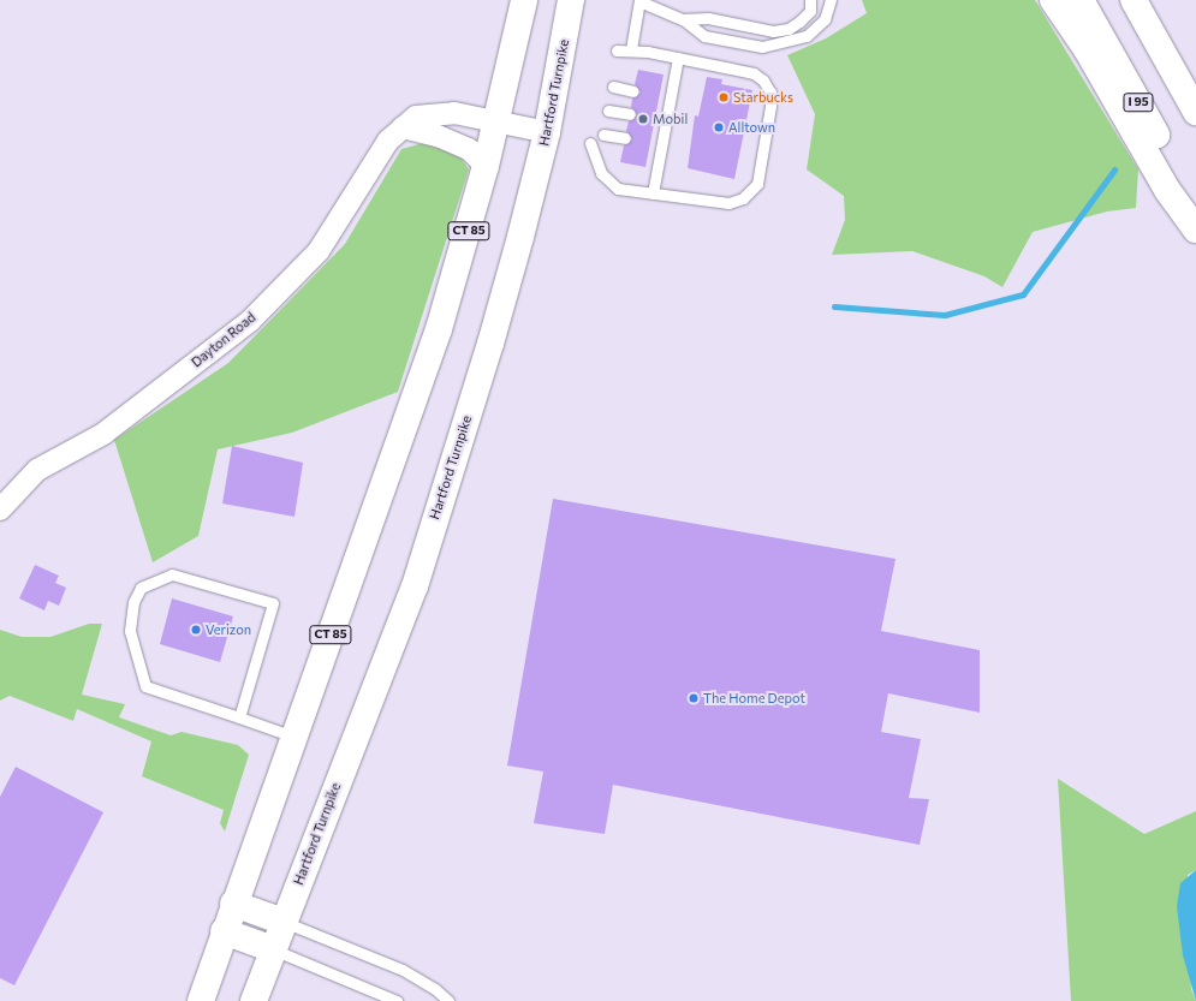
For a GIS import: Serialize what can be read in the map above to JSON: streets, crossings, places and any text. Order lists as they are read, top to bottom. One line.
{"streets":{"highway":["Hartford Turnpike","I 95","CT 85"],"street":["Dayton Road"]},"crossings":[["Hartford Turnpike","Dayton Road"],["CT 85","Dayton Road"]],"places":["Starbucks","Mobil","Alltown","Verizon","The Home Depot"]}
